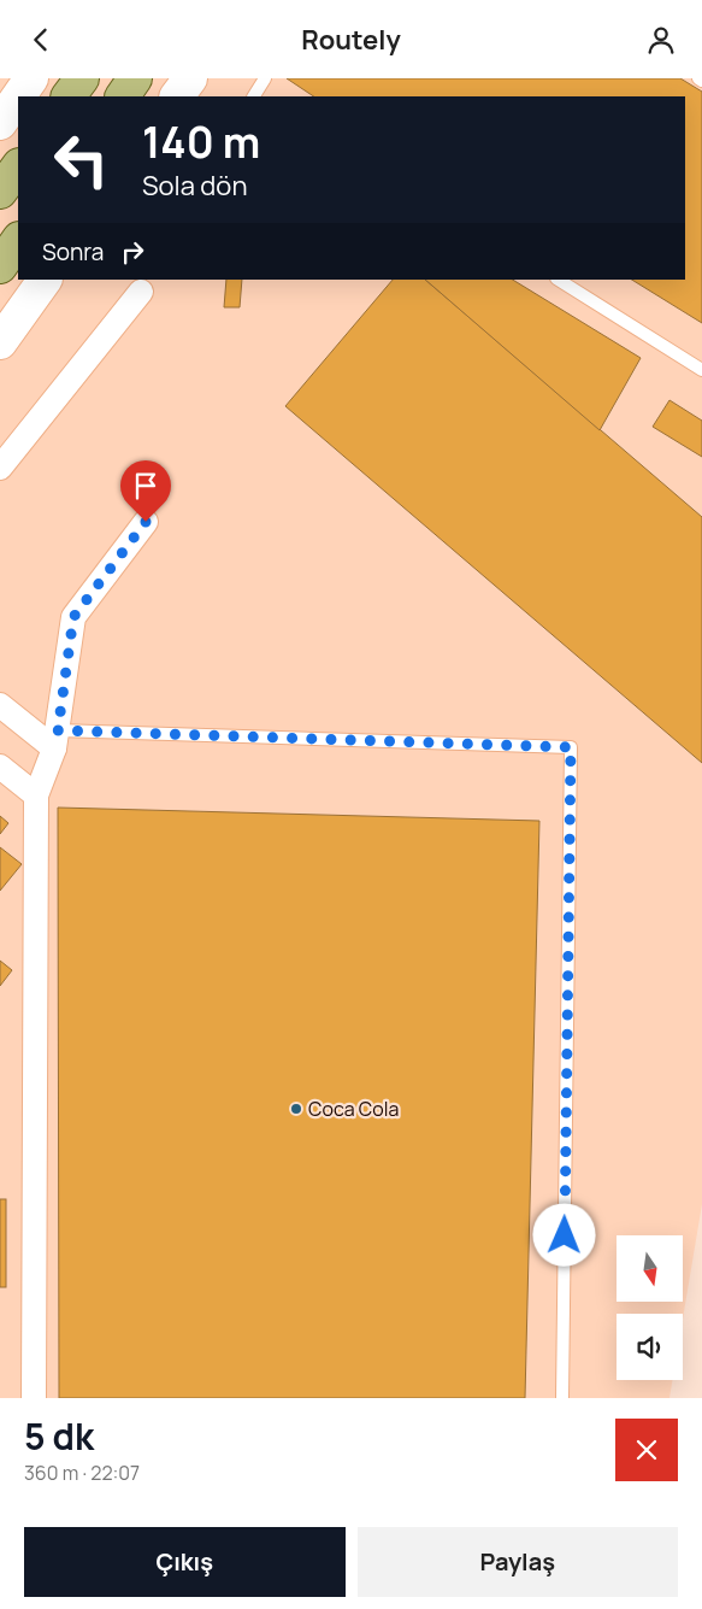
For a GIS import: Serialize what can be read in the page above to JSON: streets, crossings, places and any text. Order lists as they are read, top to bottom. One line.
{"places":["Coca Cola"],"north":"bottom","page":{"header":"Routely","turn":["140 m","Sola dön"],"then":"Sonra","heading":["5 dk","360 m · 22:07"],"buttons":["Çıkış","Paylaş"]}}
